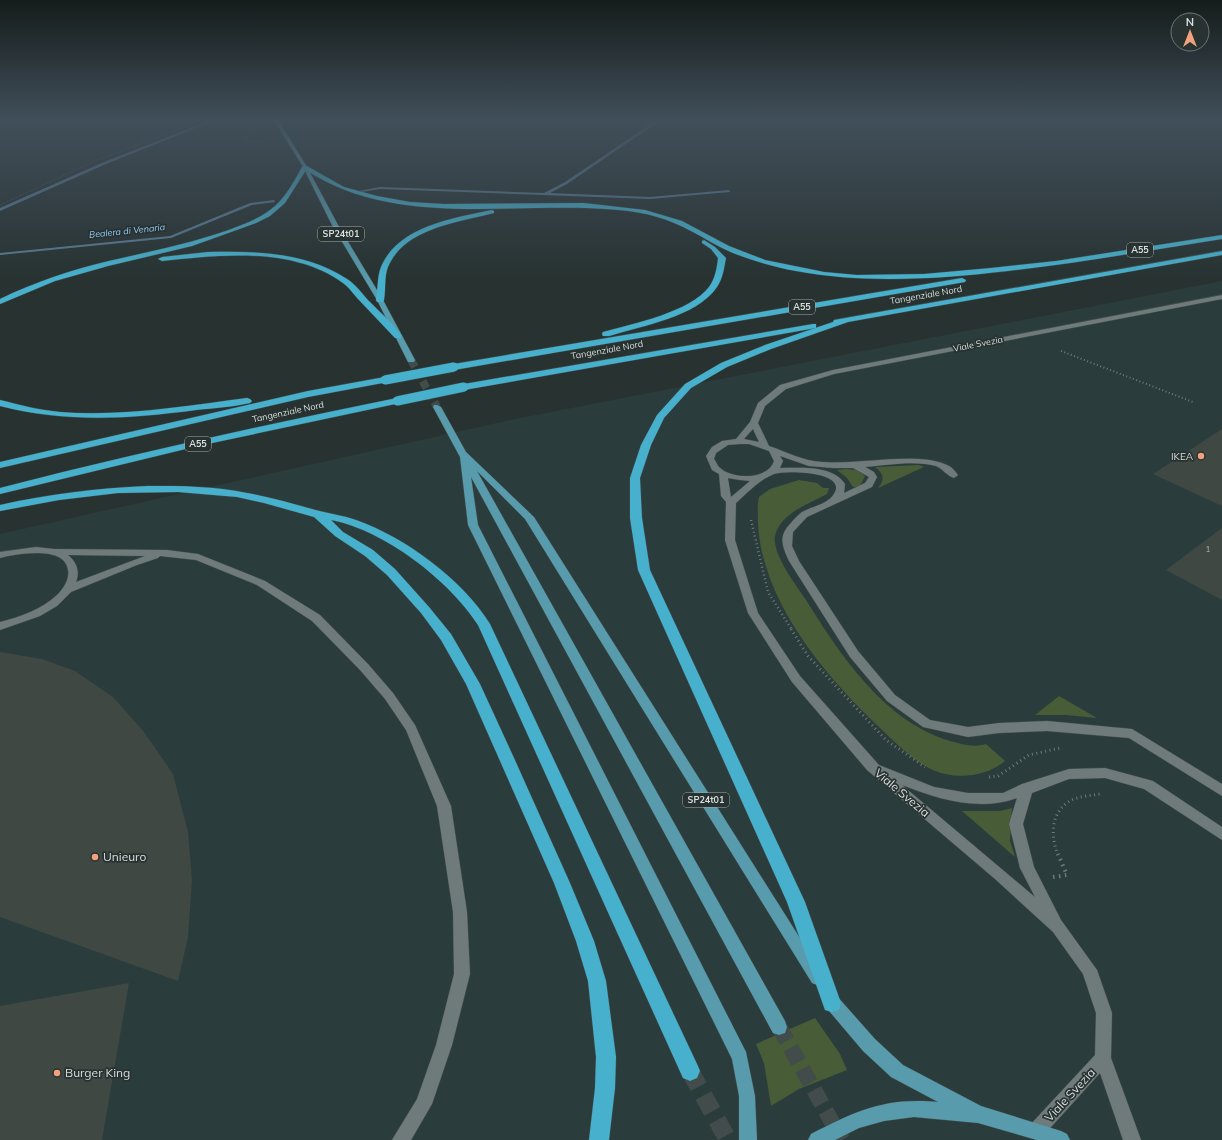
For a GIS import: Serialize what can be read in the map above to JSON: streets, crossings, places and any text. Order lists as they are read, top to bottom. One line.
{"streets":{"highway":["A55","Tangenziale Nord"],"main road":["SP24t01"],"street":["Viale Svezia"]},"water":["Bealera di Venaria"],"places":["IKEA","Unieuro","Burger King"],"house_numbers":["1"],"north":"top"}
